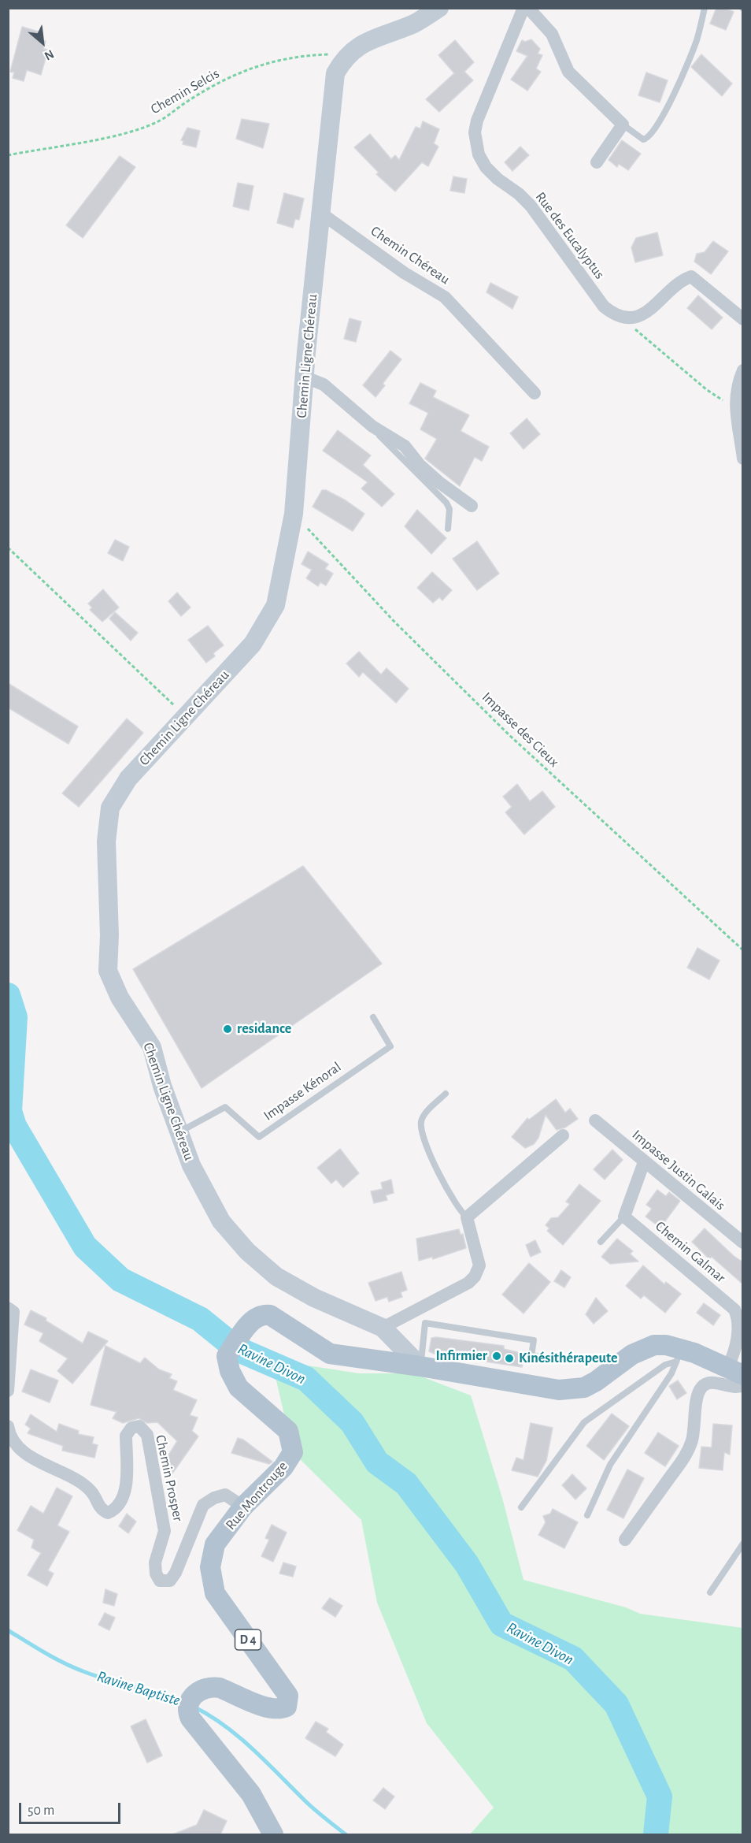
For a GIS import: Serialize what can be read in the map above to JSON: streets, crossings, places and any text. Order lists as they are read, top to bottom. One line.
{"streets":{"main road":["Rue Montrouge","D 4"],"street":["Rue des Eucalyptus","Chemin Chéreau","Chemin Ligne Chéreau","Impasse Justin Galais","Chemin Galmar","Chemin Prosper"],"lane":["Impasse Kénoral"],"path":["Chemin Selcis","Impasse des Cieux"]},"crossings":[["Chemin Selcis","Chemin Ligne Chéreau"],["Chemin Chéreau","Chemin Ligne Chéreau"],["Chemin Ligne Chéreau","Impasse des Cieux"],["Chemin Ligne Chéreau","Impasse Kénoral"],["Chemin Ligne Chéreau","Rue Montrouge"],["Chemin Galmar","Rue Montrouge"],["Chemin Prosper","Rue Montrouge"]],"water":["Ravine Divon","Ravine Baptiste"],"places":["residance","Infirmier","Kinésithérapeute"],"scale_bar":"50 m","north":"bottom right"}
